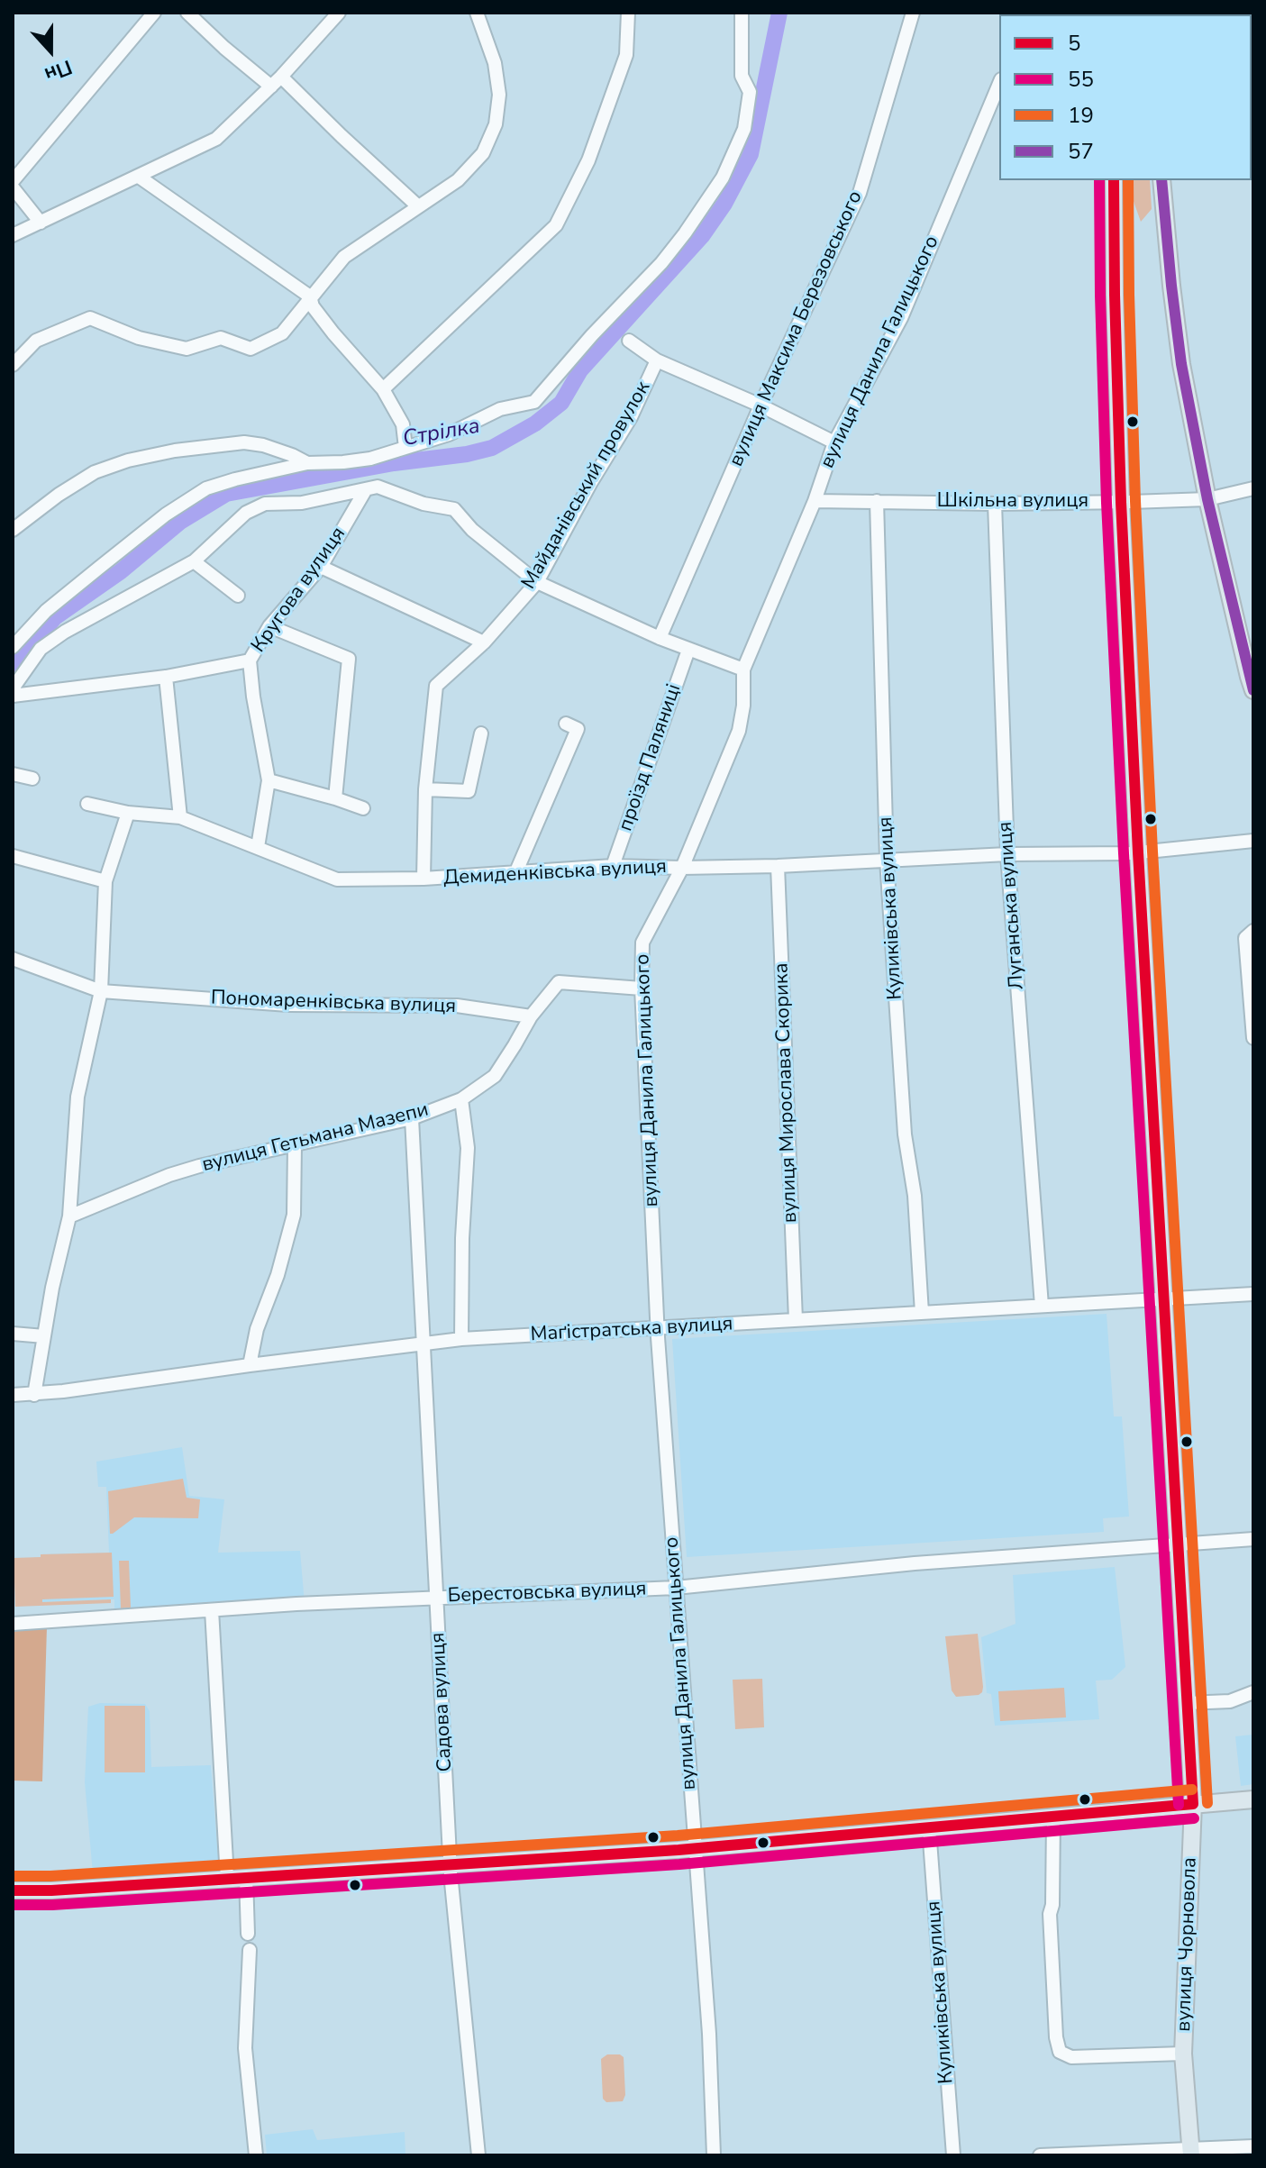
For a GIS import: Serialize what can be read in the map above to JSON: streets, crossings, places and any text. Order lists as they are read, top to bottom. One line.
{"streets":{"main road":["вулиця Чорновола"],"street":["вулиця Максима Березовського","вулиця Данила Галицького","Майданівський провулок","Шкільна вулиця","Кругова вулиця","проїзд Паляниці","Демиденківська вулиця","Луганська вулиця","Куликівська вулиця","Пономаренківська вулиця","вулиця Мирослава Скорика","вулиця Гетьмана Мазепи","Маґістратська вулиця","Берестовська вулиця","Садова вулиця"]},"crossings":[["вулиця Данила Галицького","Шкільна вулиця"],["вулиця Данила Галицького","Демиденківська вулиця"],["вулиця Данила Галицького","вулиця Гетьмана Мазепи"],["вулиця Данила Галицького","Маґістратська вулиця"],["вулиця Данила Галицького","Берестовська вулиця"],["Майданівський провулок","Демиденківська вулиця"],["Шкільна вулиця","Луганська вулиця"],["Шкільна вулиця","Куликівська вулиця"],["Шкільна вулиця","вулиця Чорновола"],["проїзд Паляниці","Демиденківська вулиця"],["Демиденківська вулиця","Луганська вулиця"],["Демиденківська вулиця","Куликівська вулиця"],["Демиденківська вулиця","вулиця Мирослава Скорика"],["Демиденківська вулиця","вулиця Чорновола"],["Луганська вулиця","Маґістратська вулиця"],["Куликівська вулиця","Маґістратська вулиця"],["Пономаренківська вулиця","вулиця Гетьмана Мазепи"],["вулиця Мирослава Скорика","Маґістратська вулиця"],["вулиця Гетьмана Мазепи","Садова вулиця"],["Маґістратська вулиця","Садова вулиця"],["Маґістратська вулиця","вулиця Чорновола"],["Берестовська вулиця","Садова вулиця"],["Берестовська вулиця","вулиця Чорновола"]],"water":["Стрілка"],"lines":["transit line 5","transit line 55","transit line 19","transit line 57"],"legend":["5","55","19","57"],"north":"bottom"}
